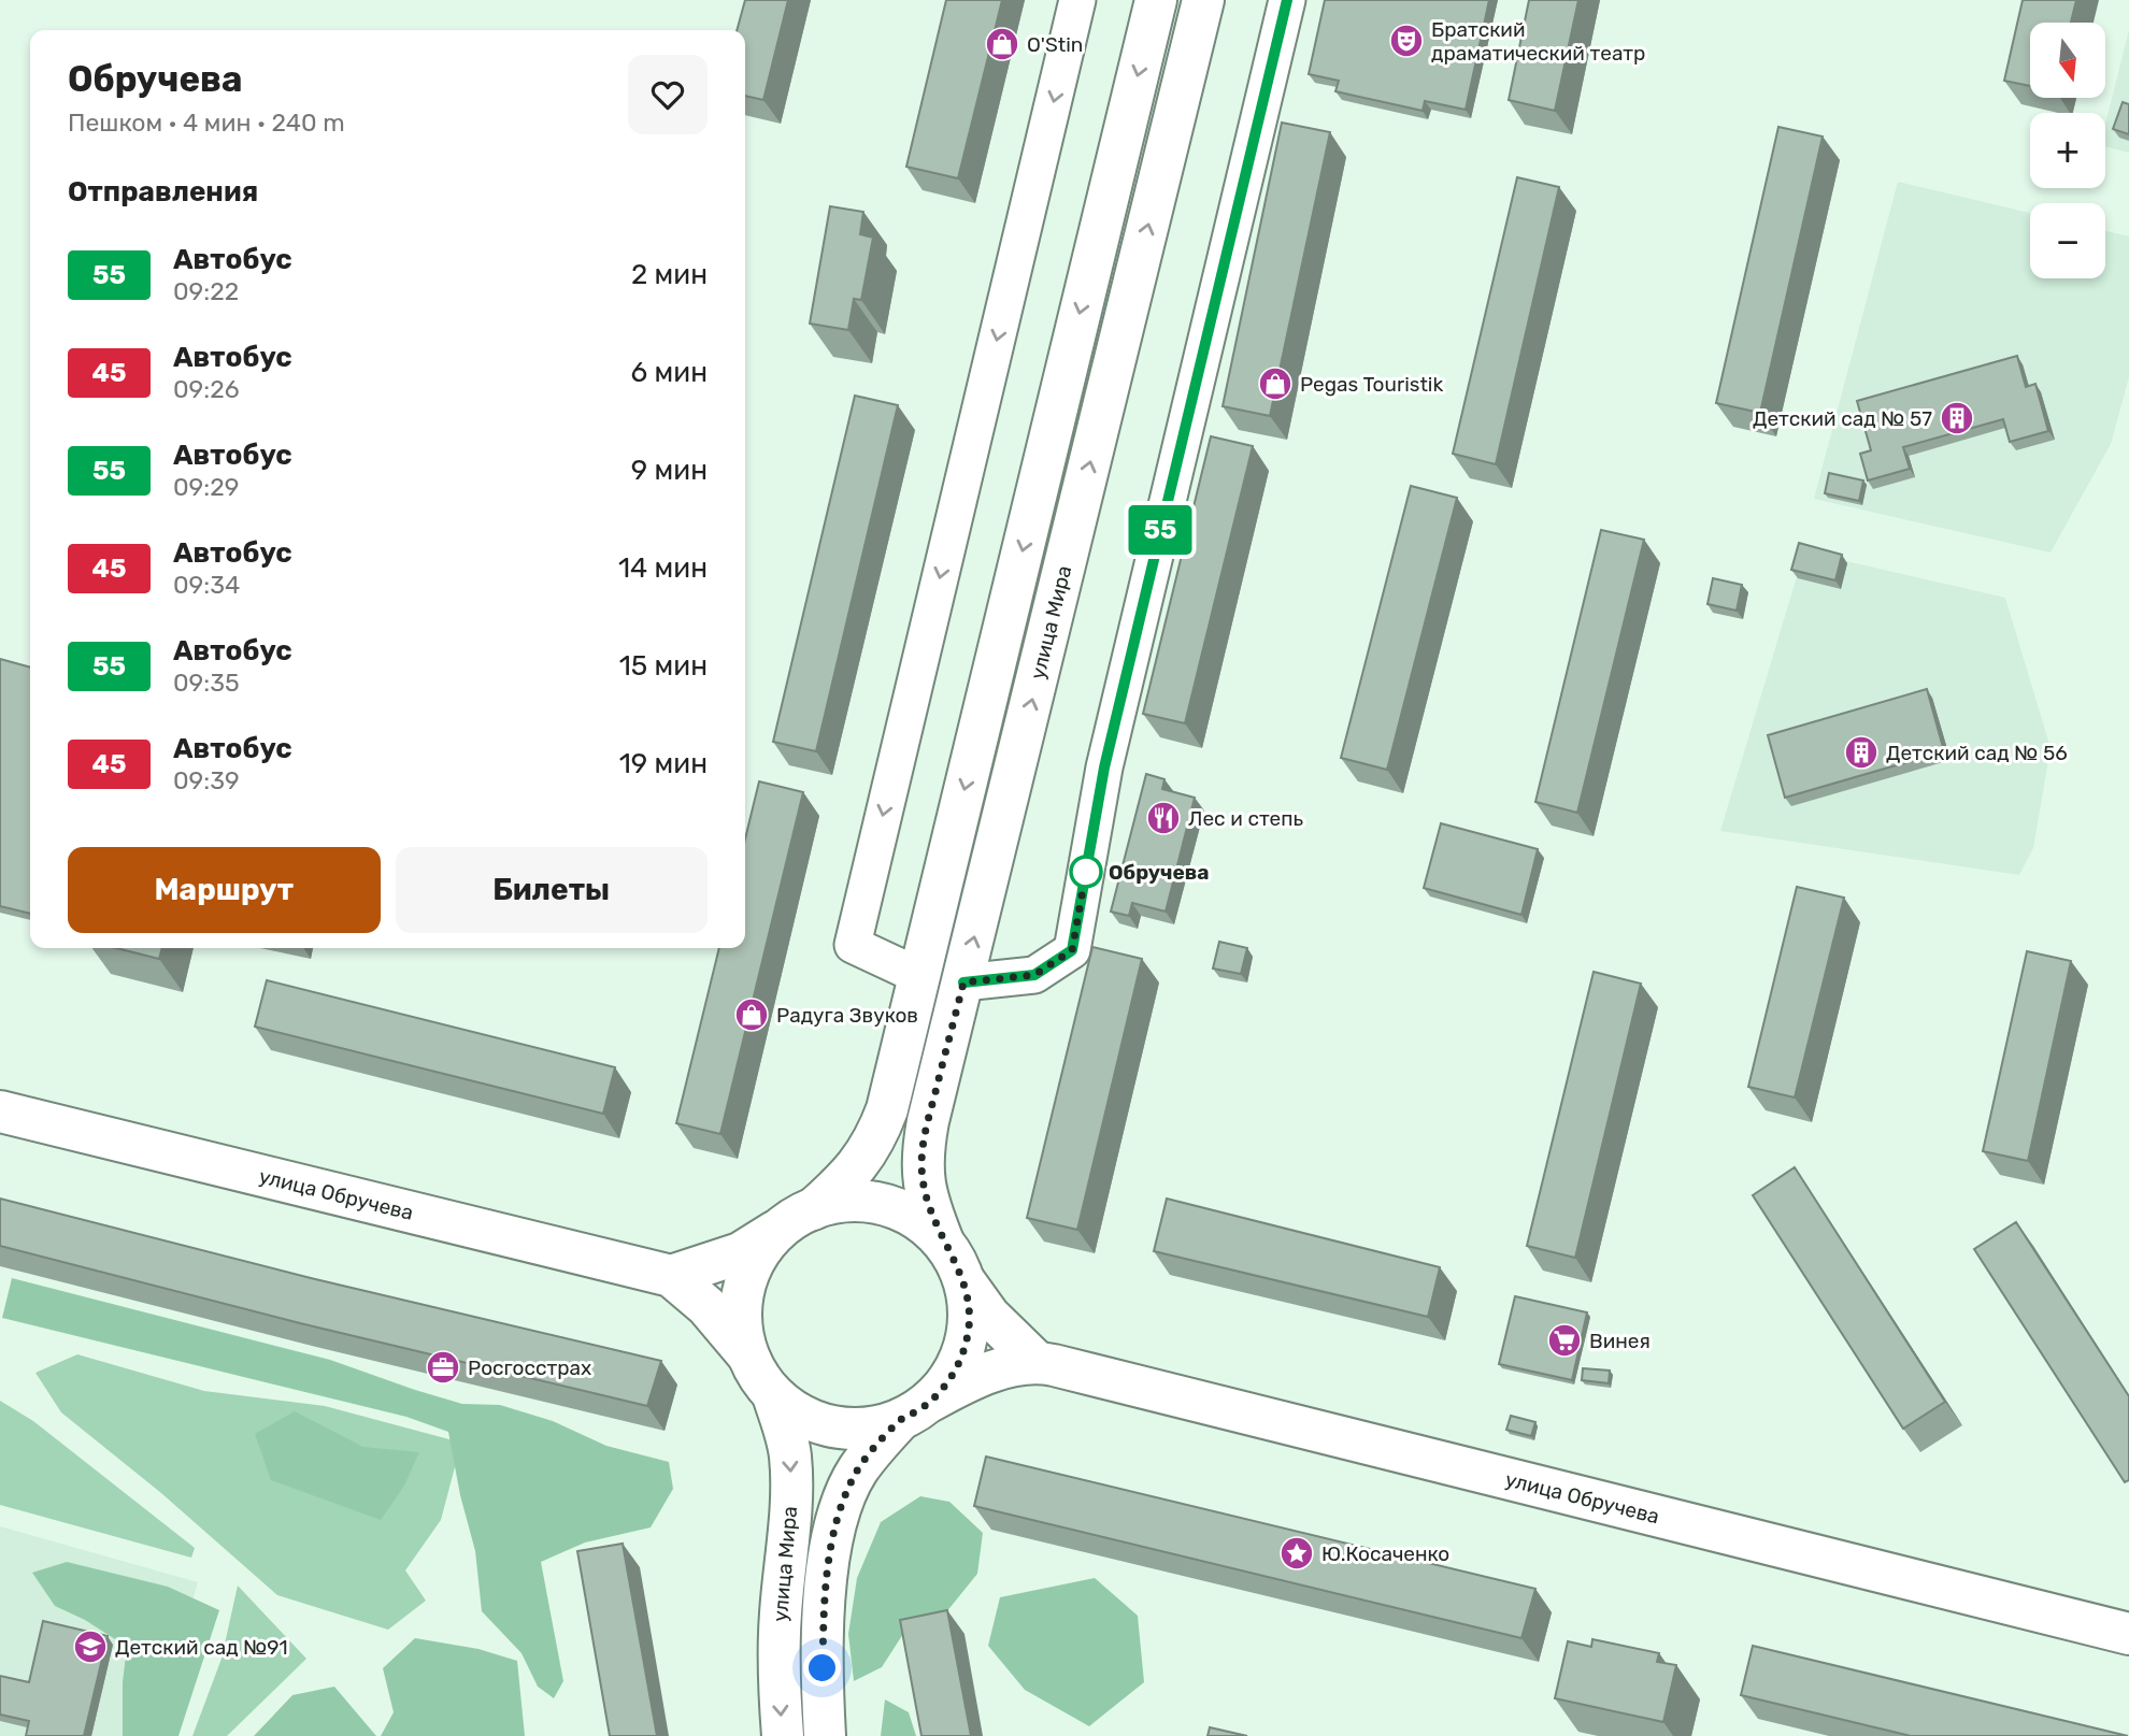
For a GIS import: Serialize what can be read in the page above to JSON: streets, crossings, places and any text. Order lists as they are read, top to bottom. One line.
{"streets":{"main road":["улица Мира","улица Обручева"]},"crossings":[["улица Мира","улица Обручева"]],"places":{"theatre":["Братский драматический театр"],"shop":["O'Stin","Pegas Touristik","Радуга Звуков"],"building":["Детский сад № 57","Детский сад № 56"],"restaurant":["Лес и степь"],"other":["Обручева"],"supermarket":["Винея"],"office":["Росгосстрах"],"place":["Ю.Косаченко"],"school or university":["Детский сад №91"]},"lines":["bus line 55"],"north":"bottom","page":{"on_map":"55","map_buttons":["+","−"],"heading":[["Обручева","Пешком · 4 мин · 240 m"],"Отправления"],"list":[{"mark":"55","name":"Автобус","note":"09:22","value":"2 мин"},{"mark":"45","name":"Автобус","note":"09:26","value":"6 мин"},{"mark":"55","name":"Автобус","note":"09:29","value":"9 мин"},{"mark":"45","name":"Автобус","note":"09:34","value":"14 мин"},{"mark":"55","name":"Автобус","note":"09:35","value":"15 мин"},{"mark":"45","name":"Автобус","note":"09:39","value":"19 мин"}],"buttons":["Маршрут","Билеты"]}}
